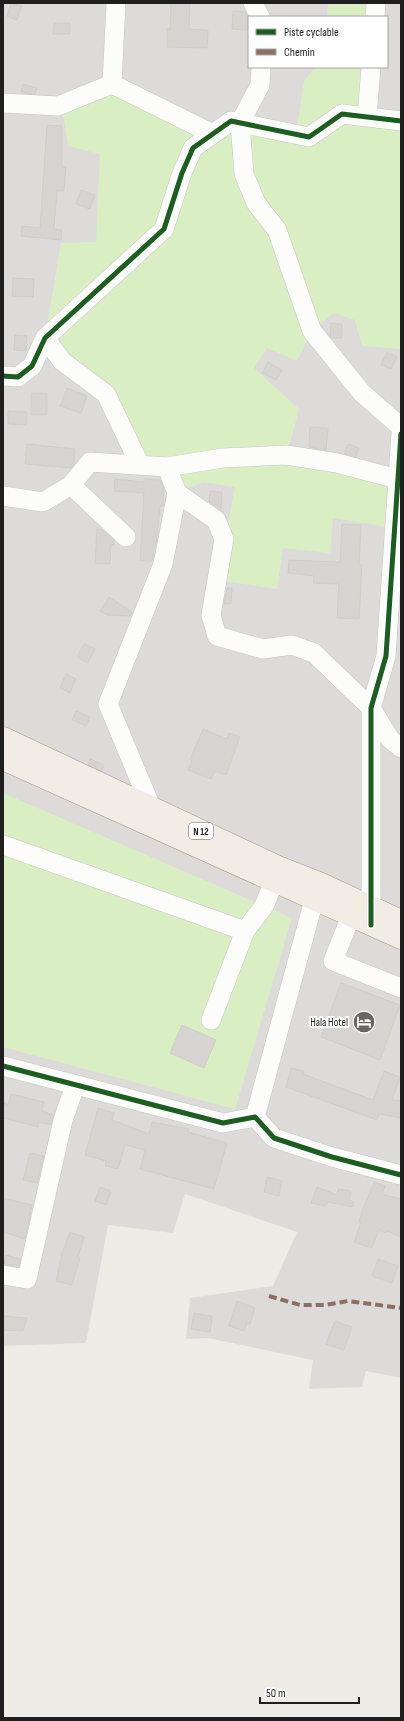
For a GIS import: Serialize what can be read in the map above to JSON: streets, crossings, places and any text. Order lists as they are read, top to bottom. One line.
{"streets":{"main road":["N 12"]},"places":{"hotel":["Hala Hotel"]},"legend":["Piste cyclable","Chemin"],"scale_bar":"50 m"}
